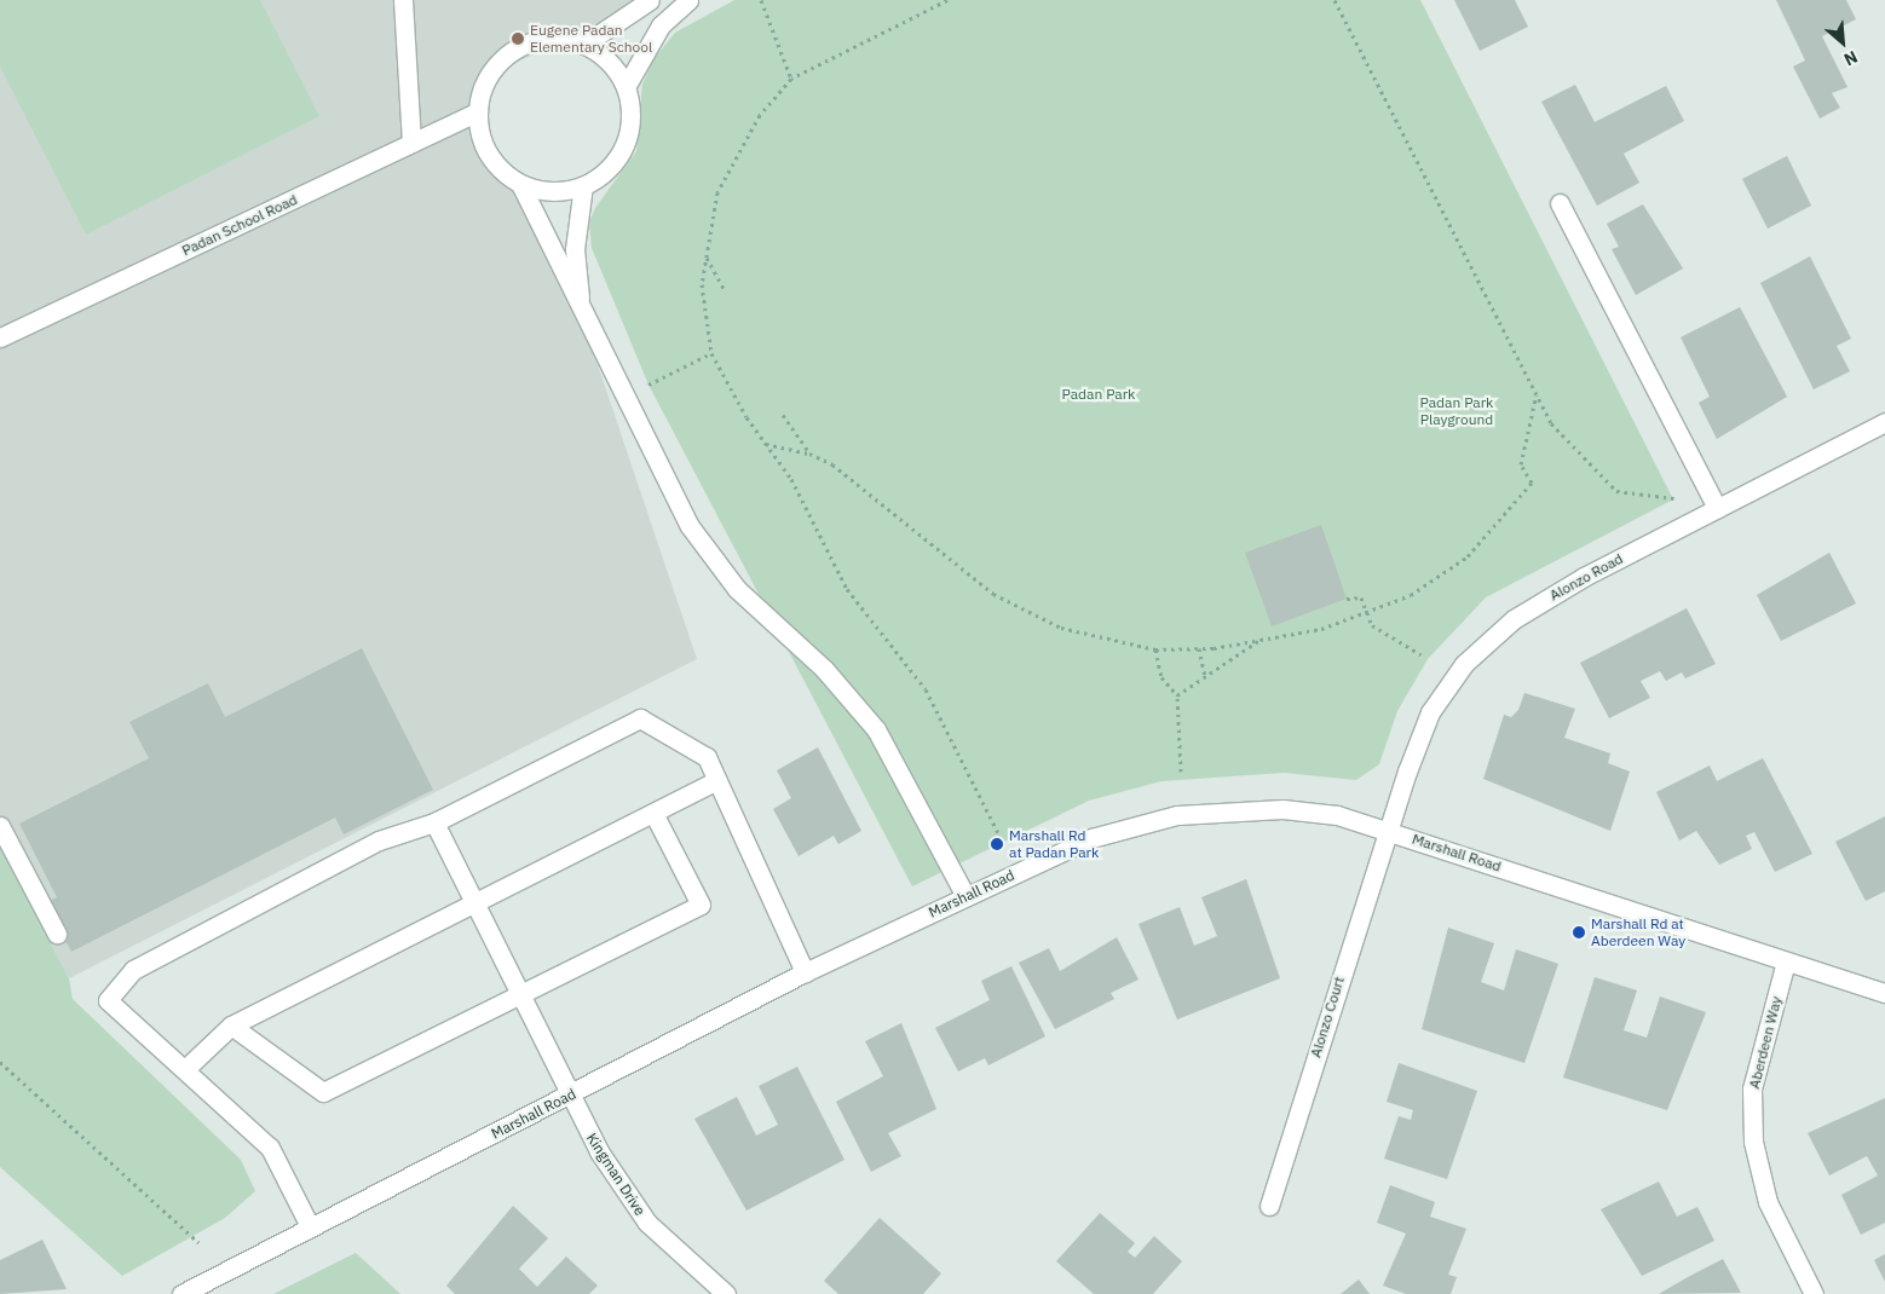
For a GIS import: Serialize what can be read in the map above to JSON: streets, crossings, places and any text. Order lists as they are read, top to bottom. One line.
{"streets":{"street":["Padan School Road","Alonzo Road","Marshall Road","Alonzo Court","Aberdeen Way","Kingman Drive"]},"crossings":[["Alonzo Road","Marshall Road"],["Alonzo Road","Alonzo Court"],["Marshall Road","Alonzo Court"],["Marshall Road","Aberdeen Way"],["Marshall Road","Kingman Drive"]],"parks":["Padan Park","Padan Park Playground"],"places":["Eugene Padan Elementary School","Marshall Rd at Padan Park","Marshall Rd at Aberdeen Way"],"north":"bottom right"}
